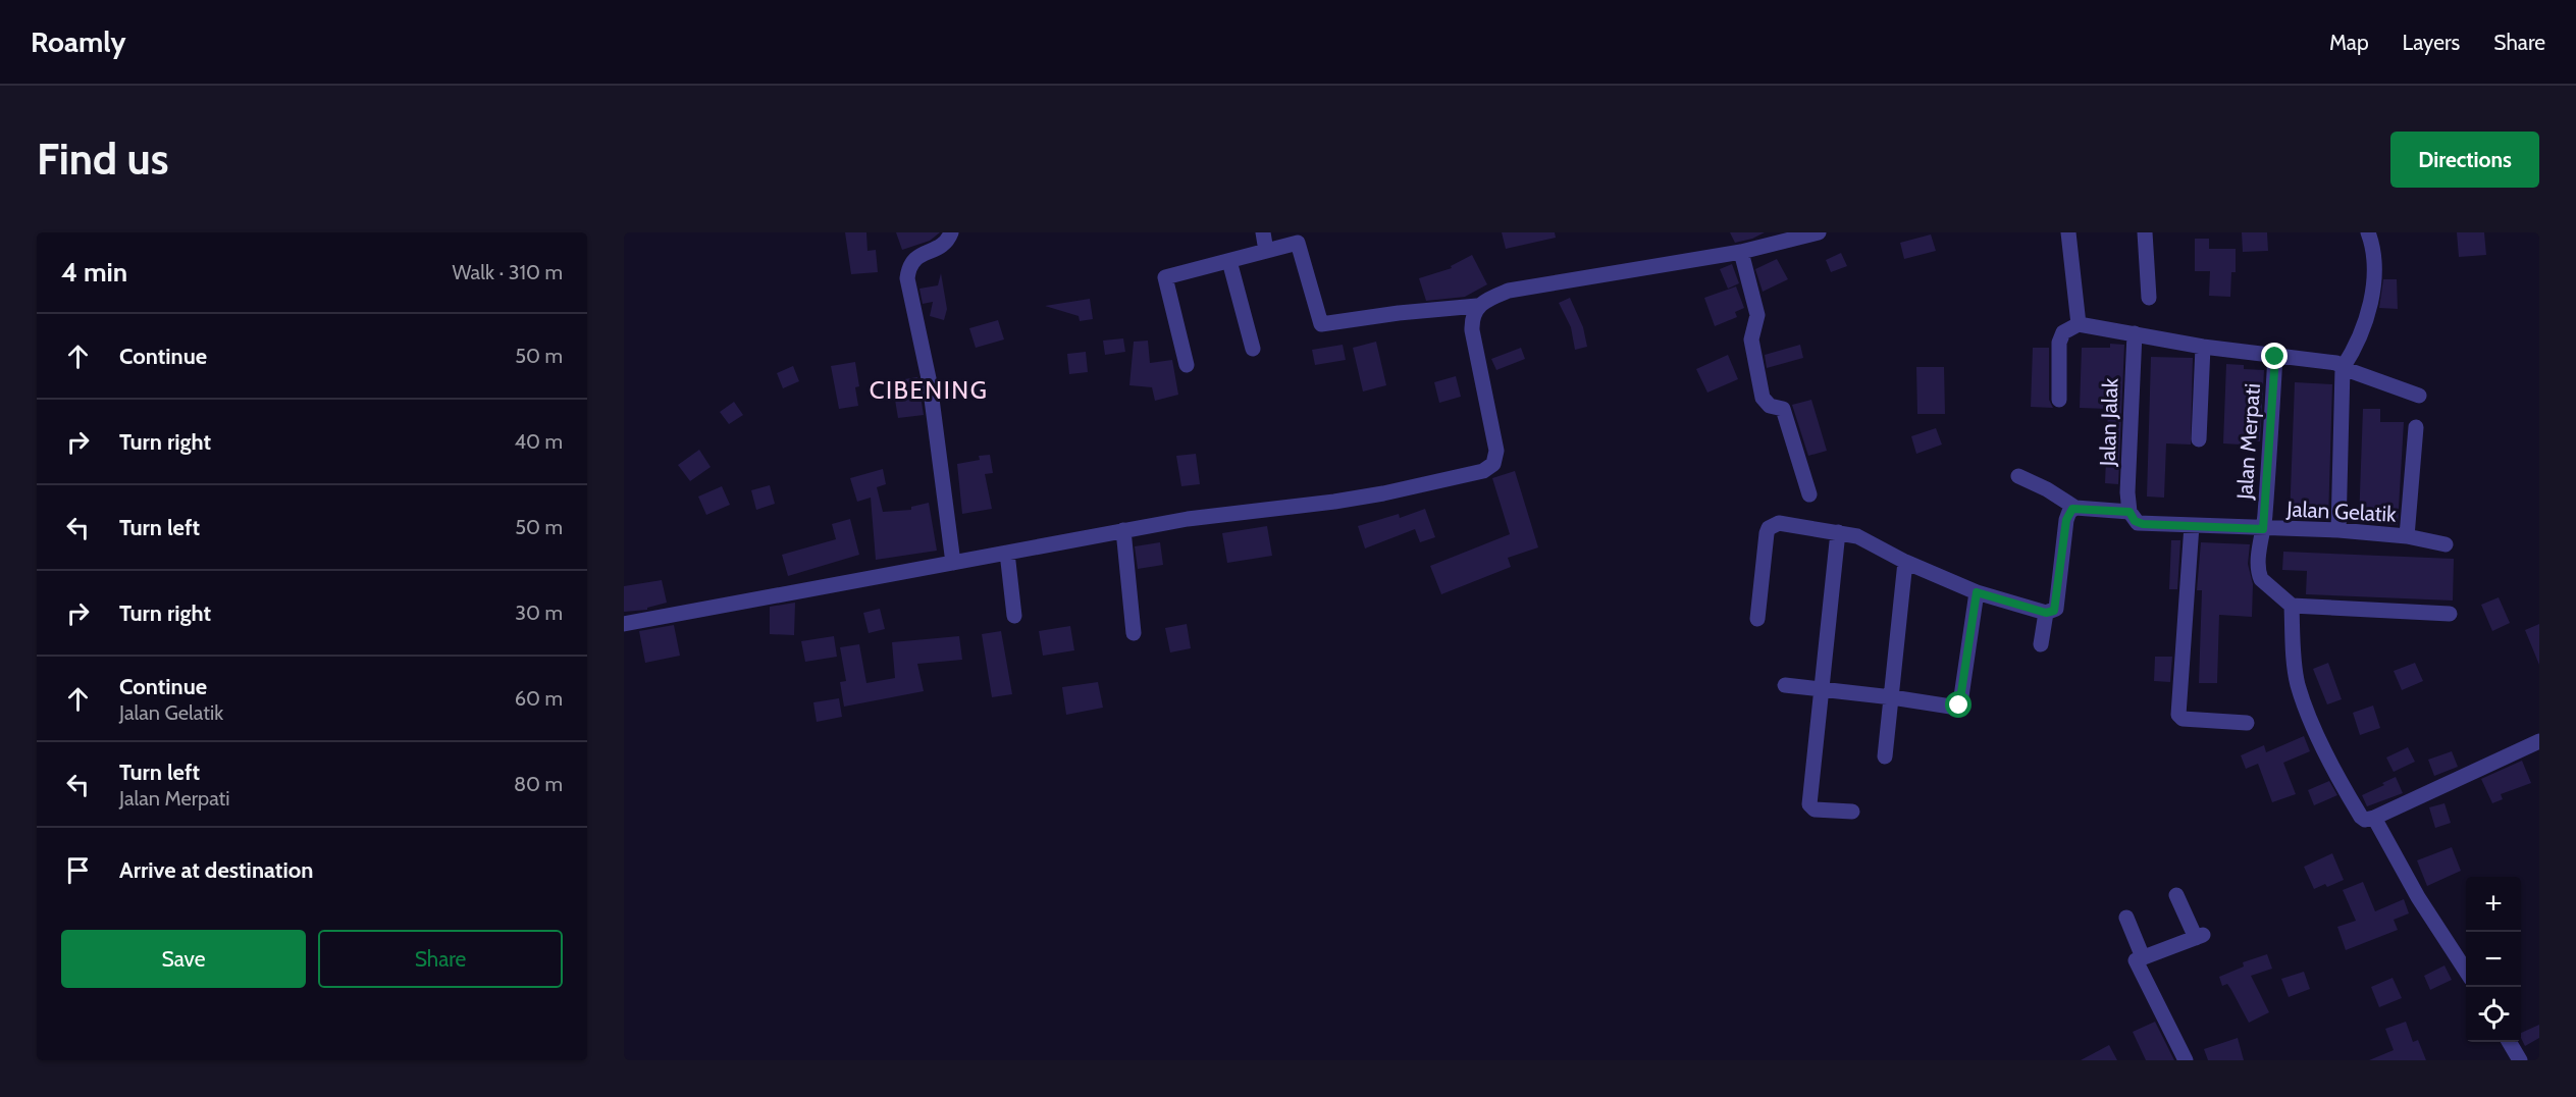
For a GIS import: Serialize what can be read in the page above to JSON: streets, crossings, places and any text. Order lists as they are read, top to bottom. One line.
{"streets":{"street":["Jalan Jalak","Jalan Merpati","Jalan Gelatik"]},"crossings":[["Jalan Jalak","Jalan Gelatik"],["Jalan Merpati","Jalan Gelatik"]],"districts":["CIBENING"],"page":{"header":"Roamly","nav":["Map","Layers","Share"],"buttons":["Directions",["Save","Share"]],"title":"Find us","heading":["4 min","Walk · 310 m"],"list":[["Continue","50 m"],["Turn right","40 m"],["Turn left","50 m"],["Turn right","30 m"],["Continue","Jalan Gelatik","60 m"],["Turn left","Jalan Merpati","80 m"],"Arrive at destination"],"map_buttons":["+","−"]}}
